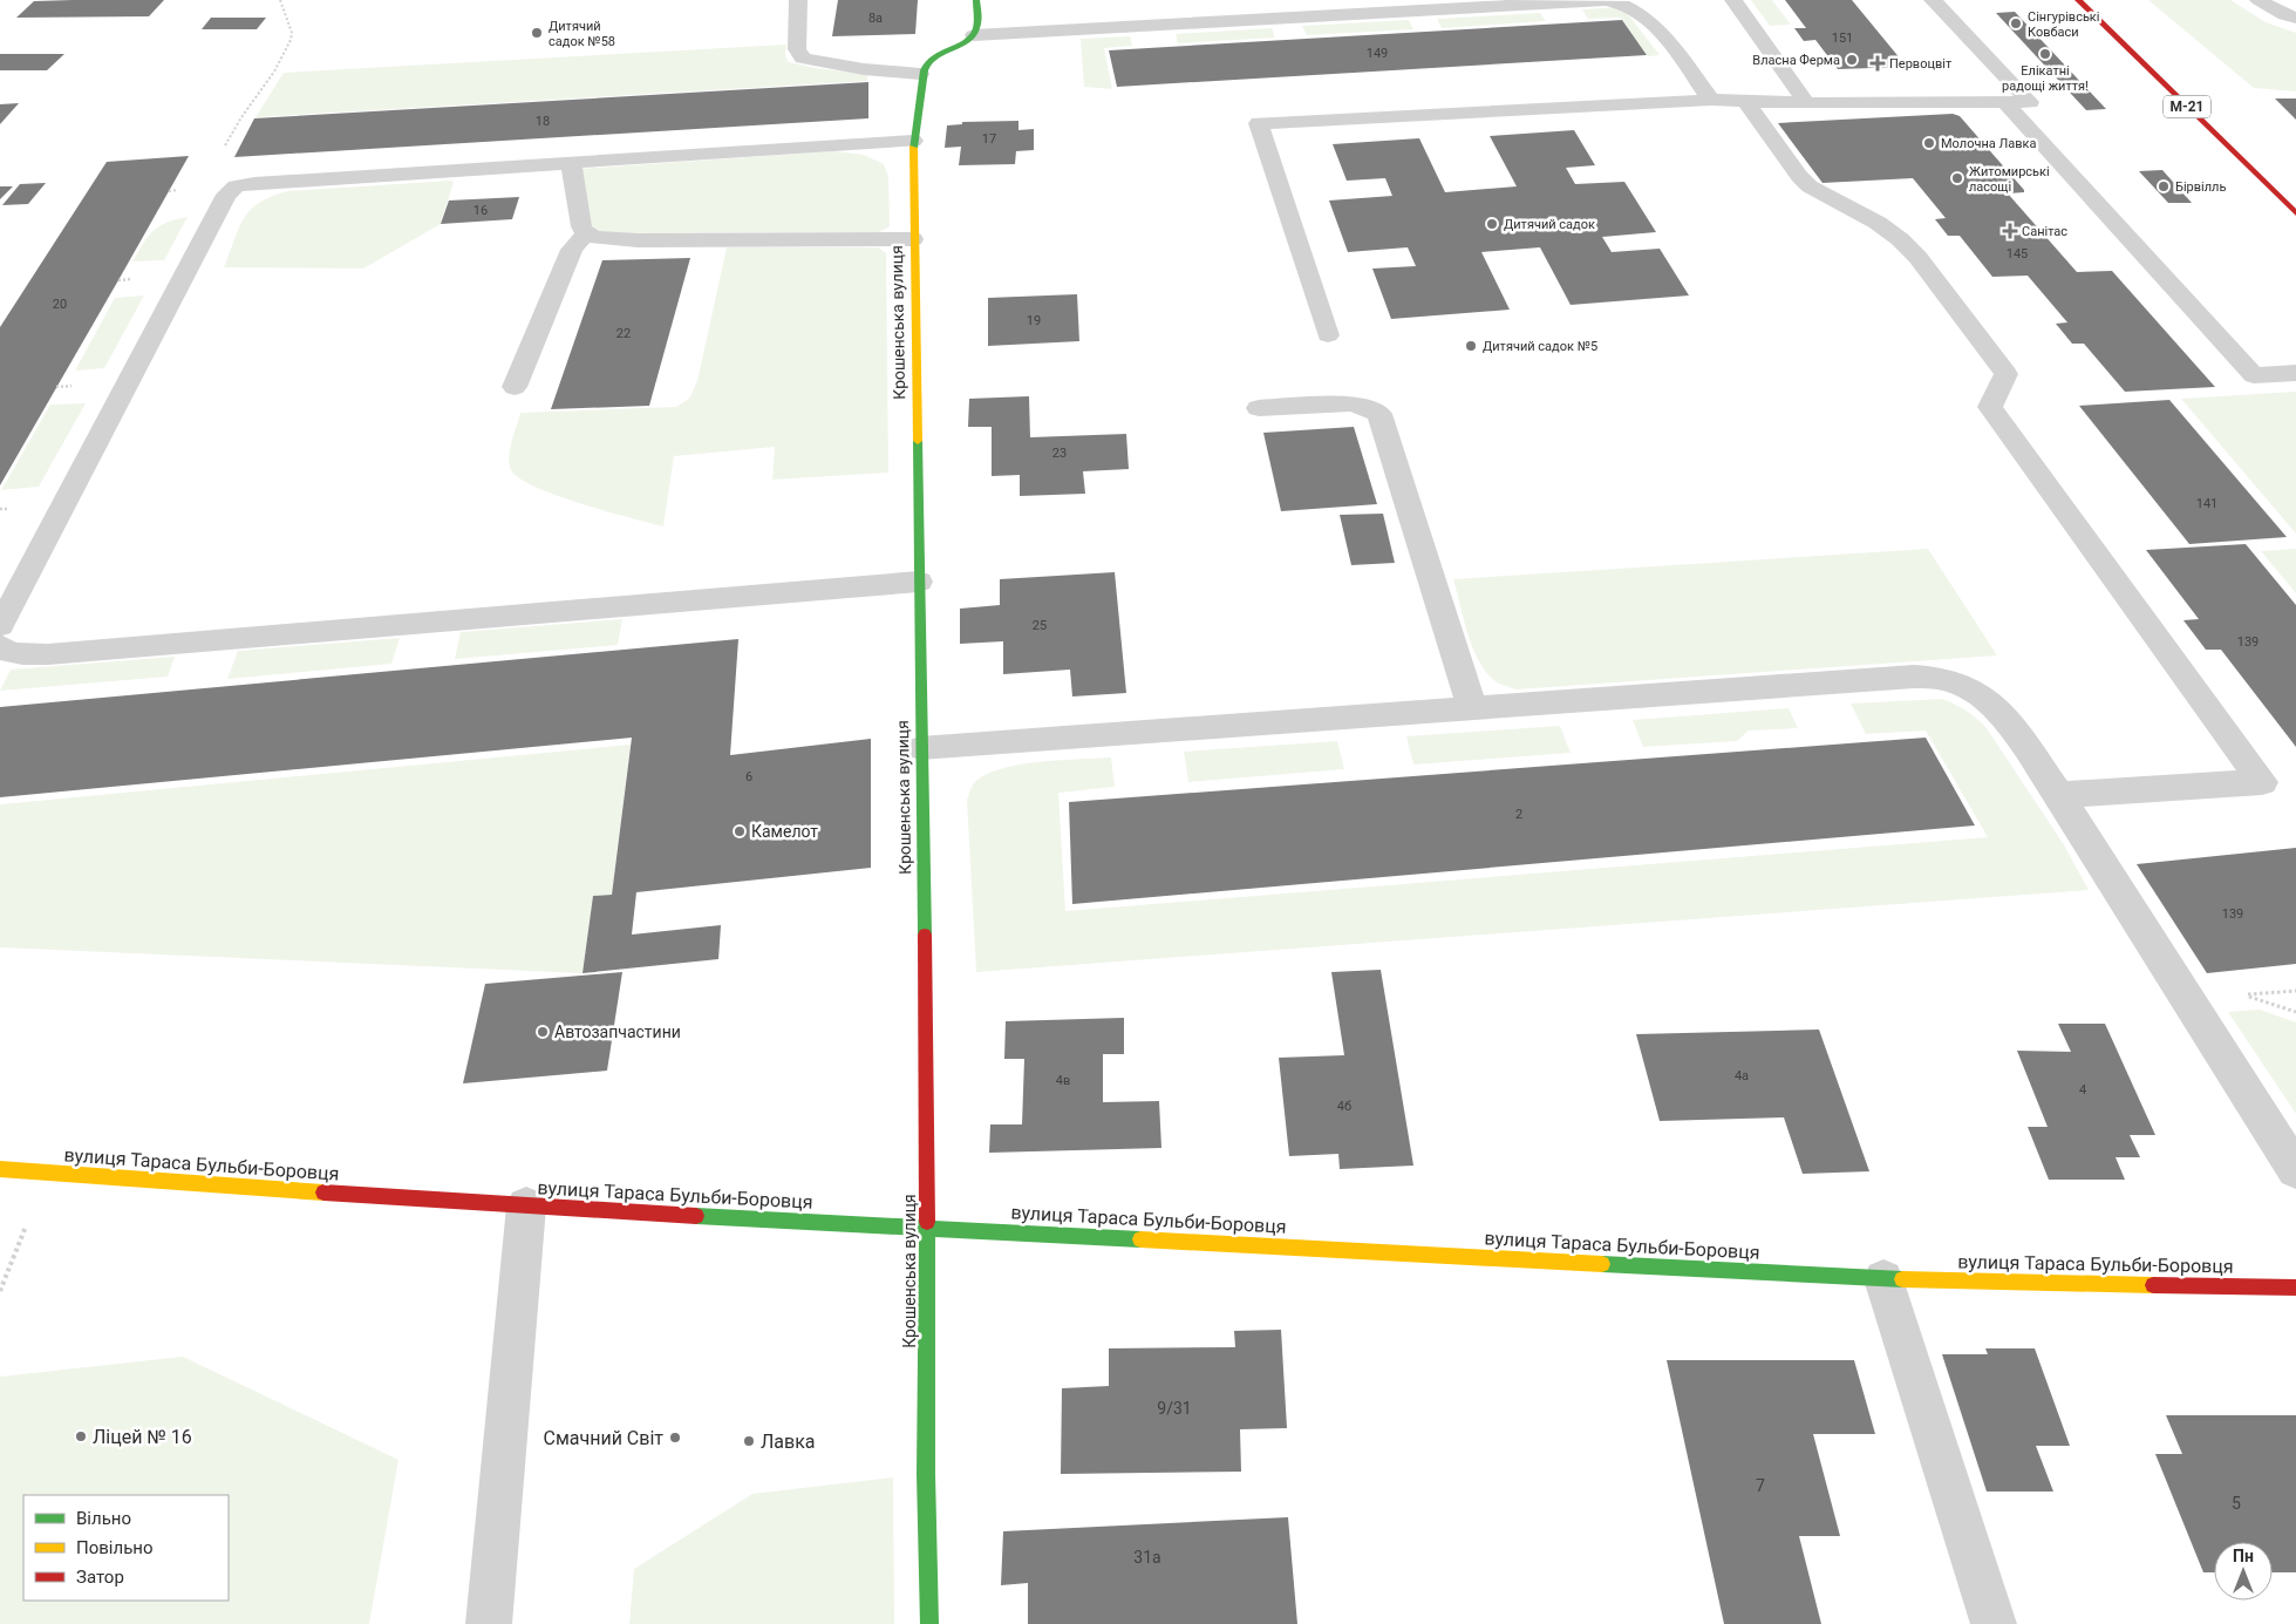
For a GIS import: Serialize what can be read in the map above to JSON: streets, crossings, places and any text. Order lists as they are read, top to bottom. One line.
{"streets":{"main road":["М-21","Крошенська вулиця","вулиця Тараса Бульби-Боровця"]},"crossings":[["Крошенська вулиця","вулиця Тараса Бульби-Боровця"]],"places":{"other":["Сінгурівські Ковбаси","Дитячий садок №58","Елікатні радощі життя!","Власна Ферма","Молочна Лавка","Житомирські ласощі","Бірвілль","Дитячий садок","Дитячий садок №5","Камелот","Автозапчастини","Ліцей № 16","Смачний Світ","Лавка"],"health":["Первоцвіт","Санітас"]},"house_numbers":["8а","151","149","18","17","16","145","20","19","22","23","141","25","139","6","2","139","4а","4в","4","4б","9/31","7","5","31а"],"legend":["Вільно","Повільно","Затор"],"north":"top"}
